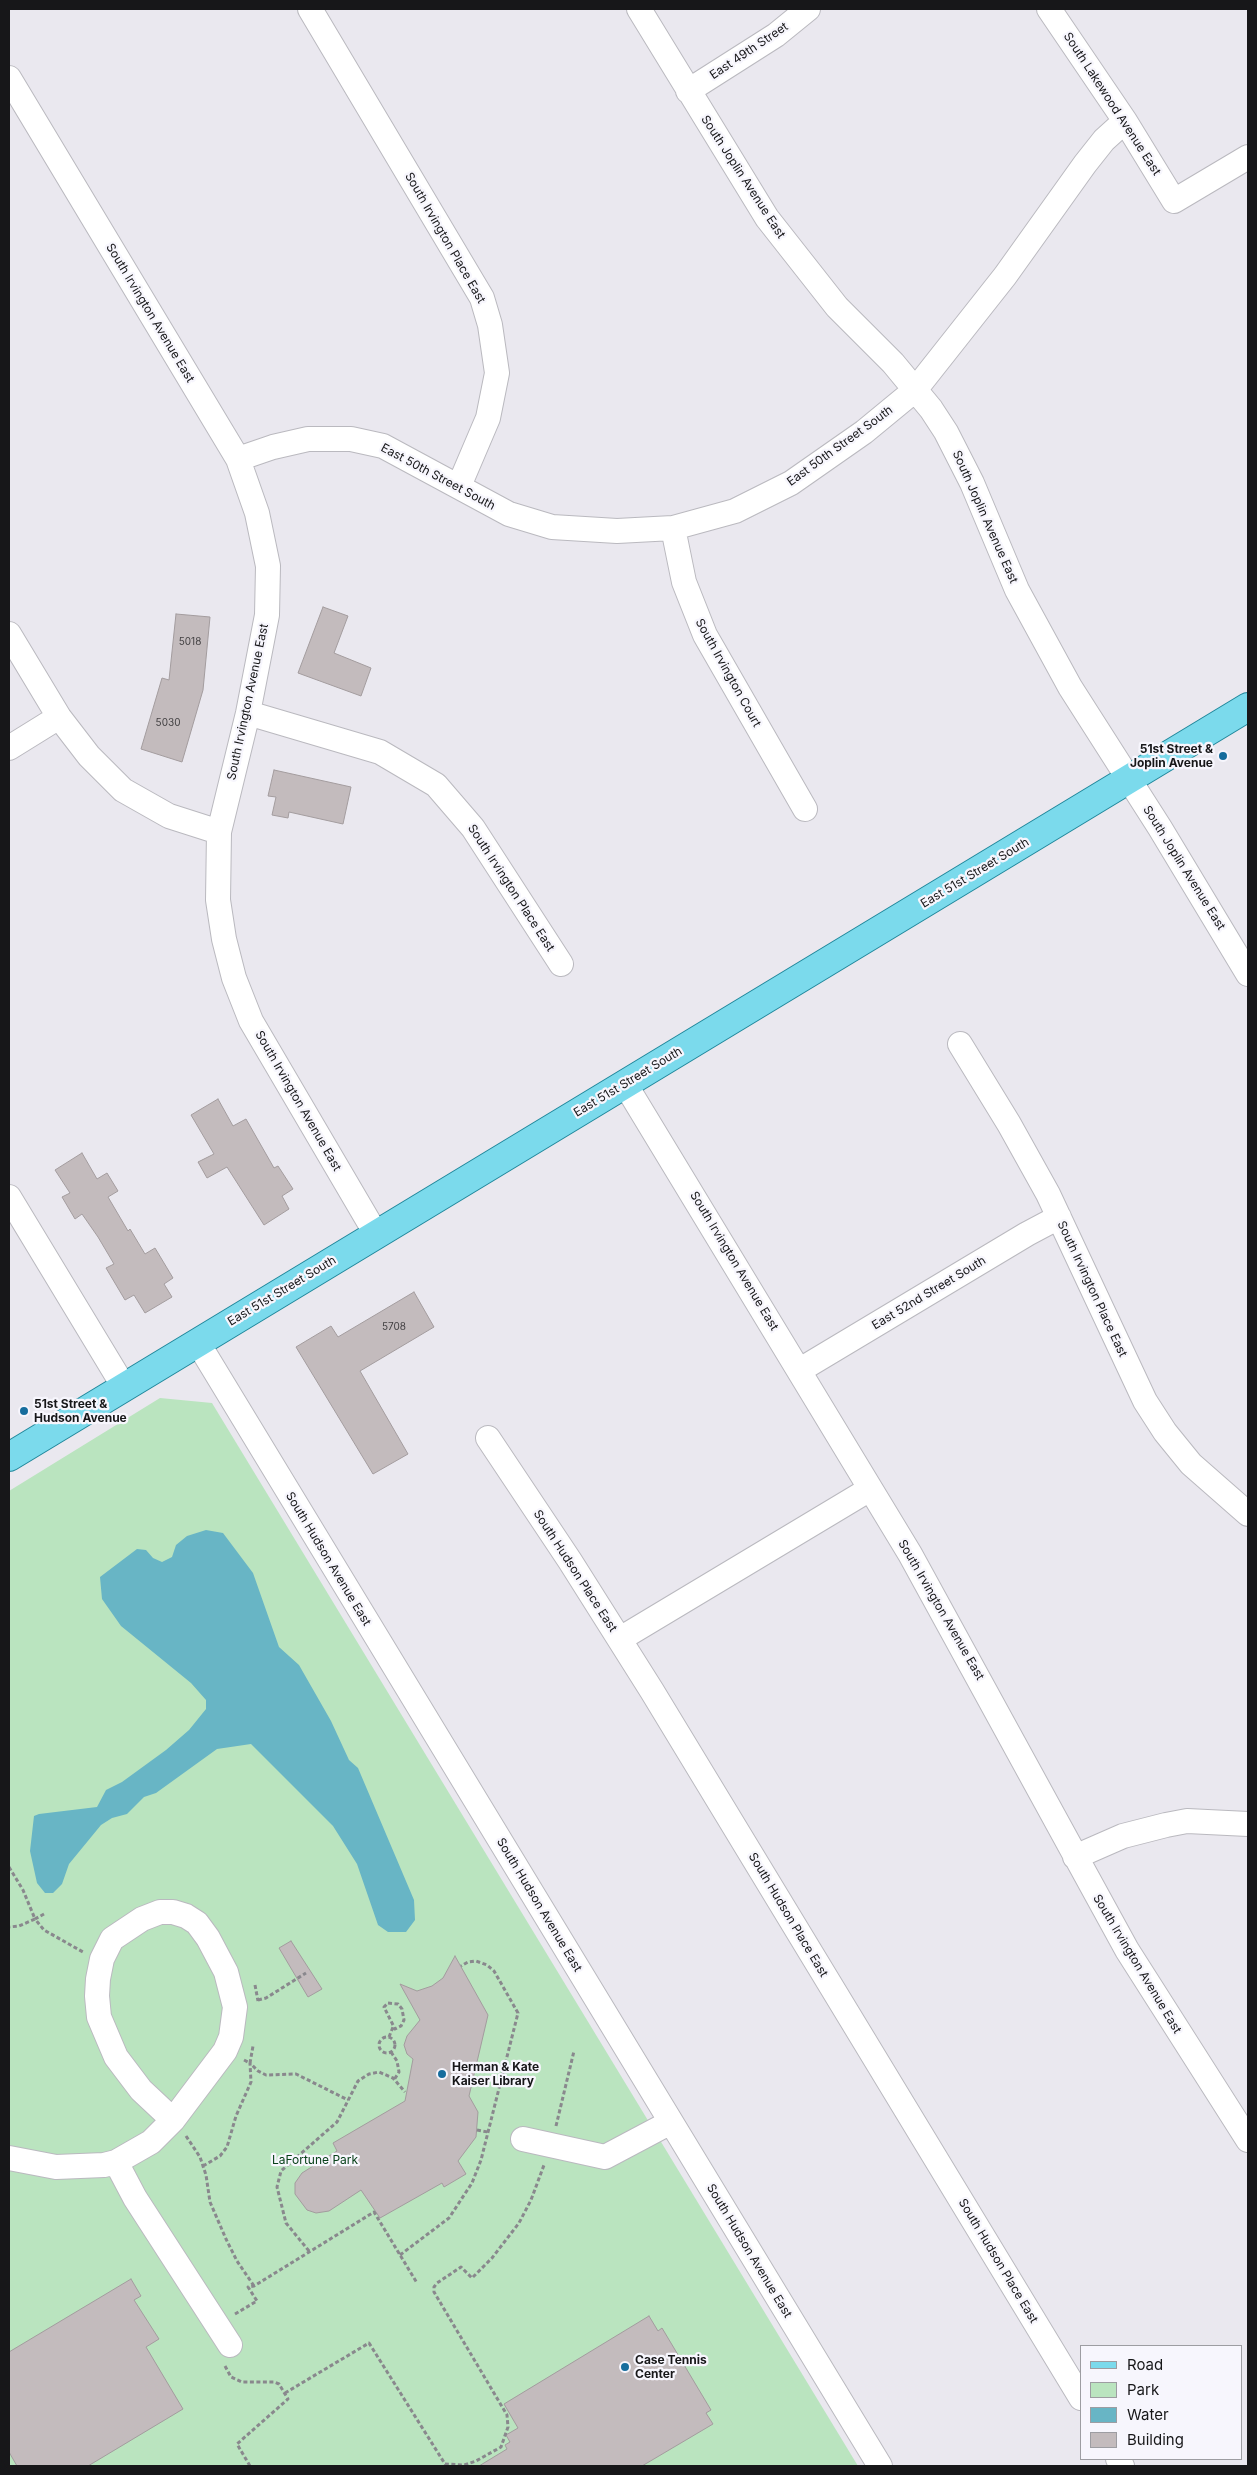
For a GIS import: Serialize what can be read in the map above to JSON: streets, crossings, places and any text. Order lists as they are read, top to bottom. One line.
{"streets":{"main road":["East 51st Street South"],"street":["East 49th Street","South Lakewood Avenue East","South Joplin Avenue East","South Irvington Place East","South Irvington Avenue East","East 50th Street South","South Irvington Court","East 52nd Street South","South Hudson Avenue East","South Hudson Place East"]},"crossings":[["East 49th Street","South Joplin Avenue East"],["South Lakewood Avenue East","East 50th Street South"],["South Joplin Avenue East","East 50th Street South"],["South Joplin Avenue East","East 51st Street South"],["South Irvington Place East","South Irvington Avenue East"],["South Irvington Place East","East 50th Street South"],["South Irvington Place East","East 52nd Street South"],["South Irvington Avenue East","East 50th Street South"],["South Irvington Avenue East","East 51st Street South"],["South Irvington Avenue East","East 52nd Street South"],["East 50th Street South","South Irvington Court"],["East 51st Street South","South Hudson Avenue East"]],"parks":["LaFortune Park"],"places":["51st Street & Joplin Avenue","51st Street & Hudson Avenue","Herman & Kate Kaiser Library","Case Tennis Center"],"house_numbers":["5018","5030","5708"],"legend":["Road","Park","Water","Building"]}
